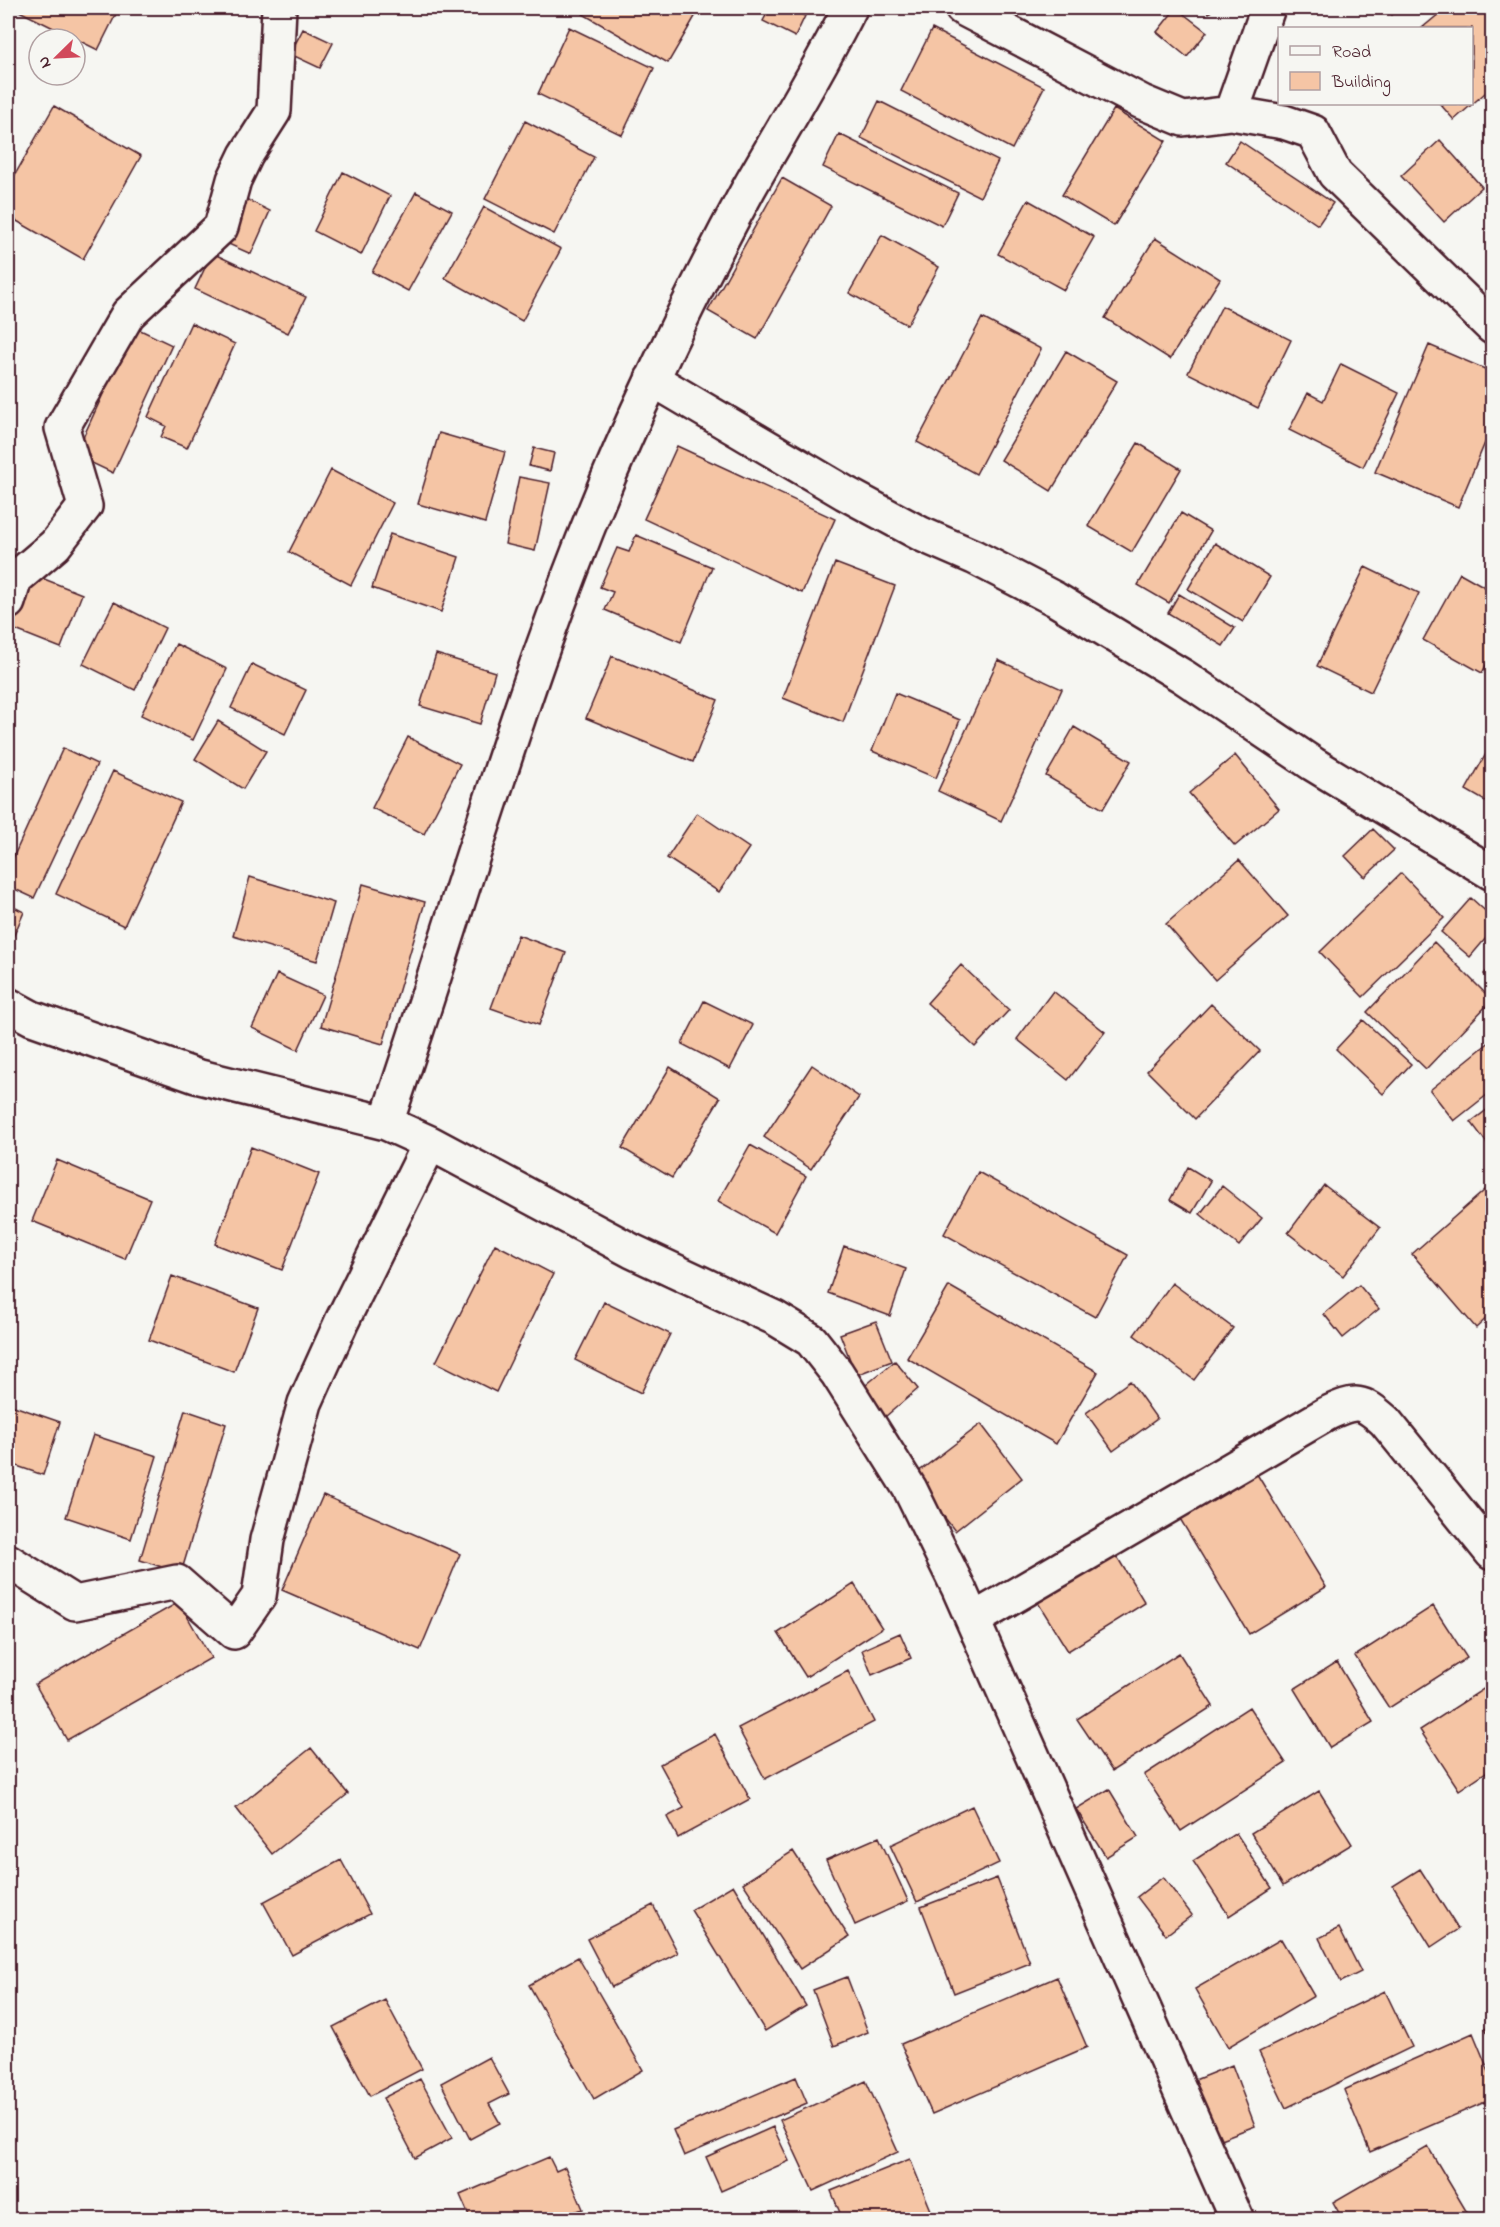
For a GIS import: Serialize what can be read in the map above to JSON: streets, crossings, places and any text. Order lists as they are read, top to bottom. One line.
{"legend":["Road","Building"],"north":"bottom left"}
